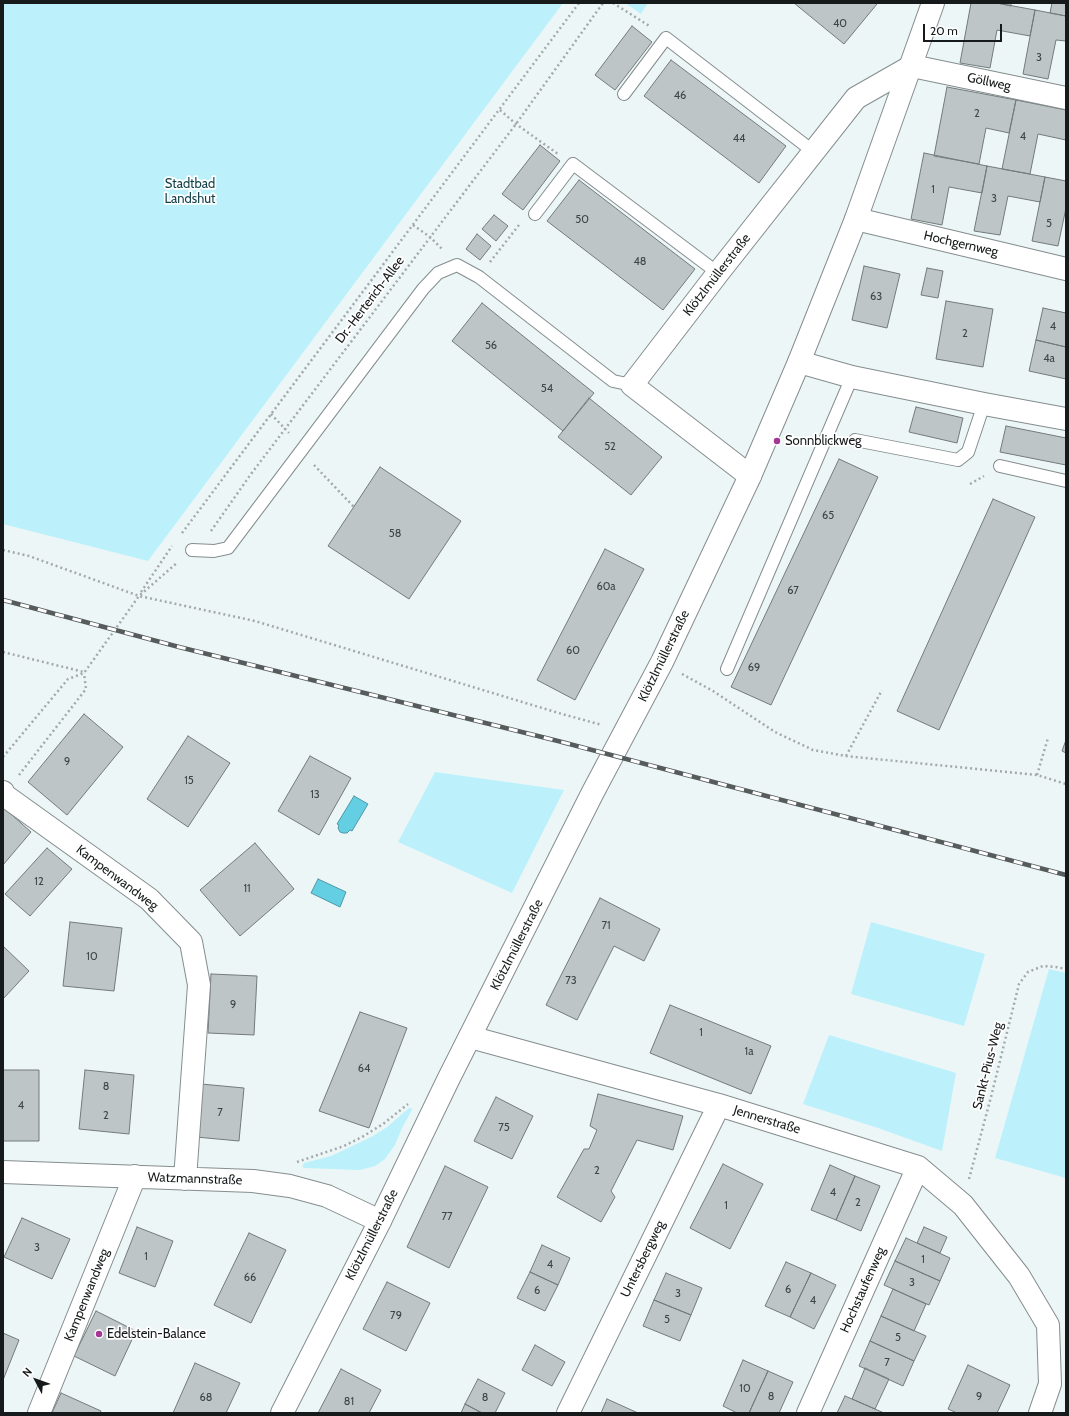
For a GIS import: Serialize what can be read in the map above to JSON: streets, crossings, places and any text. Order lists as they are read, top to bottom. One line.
{"streets":{"street":["Göllweg","Hochgernweg","Klötzlmüllerstraße","Kampenwandweg","Jennerstraße","Watzmannstraße","Untersbergweg","Hochstaufenweg"],"path":["Dr.-Herterich-Allee","Sankt-Pius-Weg"]},"crossings":[["Göllweg","Klötzlmüllerstraße"],["Hochgernweg","Klötzlmüllerstraße"],["Klötzlmüllerstraße","Jennerstraße"],["Klötzlmüllerstraße","Watzmannstraße"],["Kampenwandweg","Watzmannstraße"],["Sankt-Pius-Weg","Jennerstraße"],["Jennerstraße","Untersbergweg"],["Jennerstraße","Hochstaufenweg"]],"parks":["Stadtbad Landshut"],"places":["Sonnblickweg","Edelstein-Balance"],"house_numbers":["40","3","46","2","4","44","1","3","50","5","48","63","4","2","56","4a","54","52","65","58","60a","67","60","69","9","15","13","12","11","71","10","73","9","1","1a","64","8","4","7","2","75","2","4","2","1","77","3","1","1","4","66","3","6","6","3","4","79","5","5","7","10","8","9","68","8","81"],"scale_bar":"20 m","north":"top left"}
